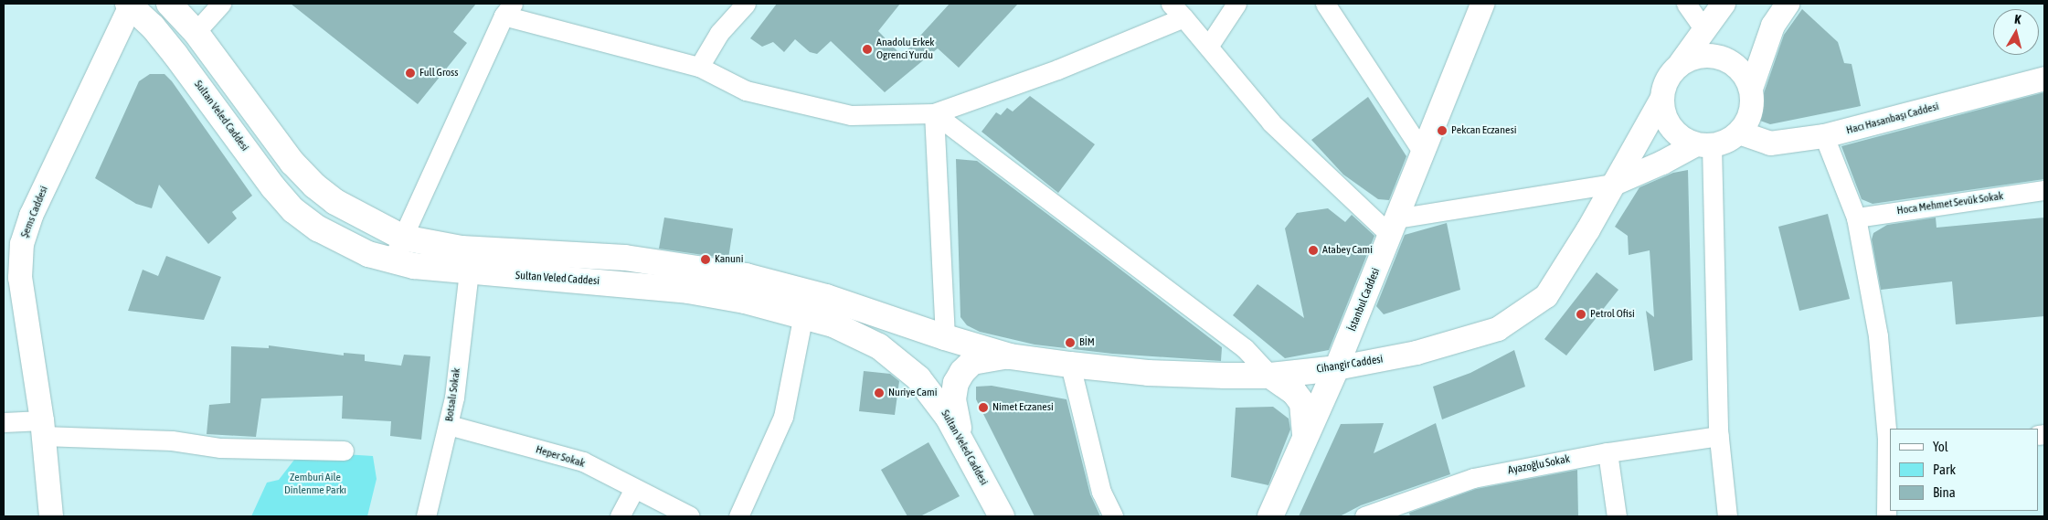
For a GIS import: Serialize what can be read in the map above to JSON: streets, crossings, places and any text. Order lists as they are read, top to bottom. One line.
{"streets":{"main road":["Sultan Veled Caddesi","İstanbul Caddesi","Cihangir Caddesi"],"street":["Hacı Hasanbaşı Caddesi","Hoca Mehmet Sevük Sokak","Şems Caddesi","Botsalı Sokak","Heper Sokak","Ayazoğlu Sokak"]},"crossings":[["Sultan Veled Caddesi","Şems Caddesi"],["Sultan Veled Caddesi","Cihangir Caddesi"],["Sultan Veled Caddesi","Botsalı Sokak"],["Hacı Hasanbaşı Caddesi","Cihangir Caddesi"],["İstanbul Caddesi","Cihangir Caddesi"],["Botsalı Sokak","Heper Sokak"]],"parks":["Zemburi Aile Dinlenme Parkı"],"places":["Anadolu Erkek Ogrenci Yurdu","Full Gross","Pekcan Eczanesi","Atabey Cami","Kanuni","Petrol Ofisi","BİM","Nuriye Cami","Nimet Eczanesi"],"legend":["Yol","Park","Bina"],"north":"top"}
